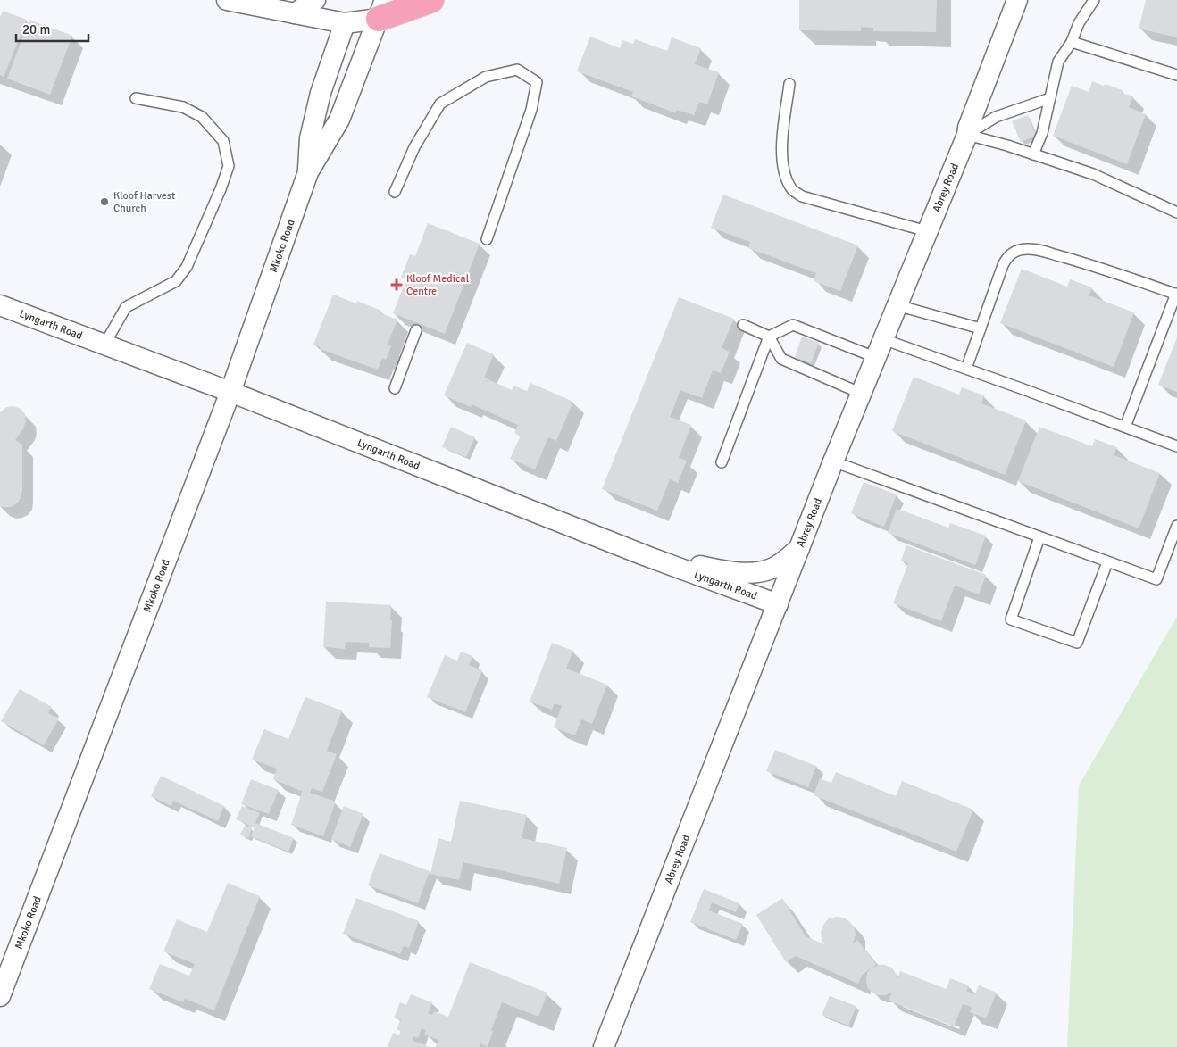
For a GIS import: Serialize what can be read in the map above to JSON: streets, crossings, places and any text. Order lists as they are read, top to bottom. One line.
{"streets":{"street":["Abrey Road","Mkoko Road","Lyngarth Road"]},"crossings":[["Abrey Road","Lyngarth Road"],["Mkoko Road","Lyngarth Road"]],"places":{"other":["Kloof Harvest Church"],"health":["Kloof Medical Centre"]},"scale_bar":"20 m"}
